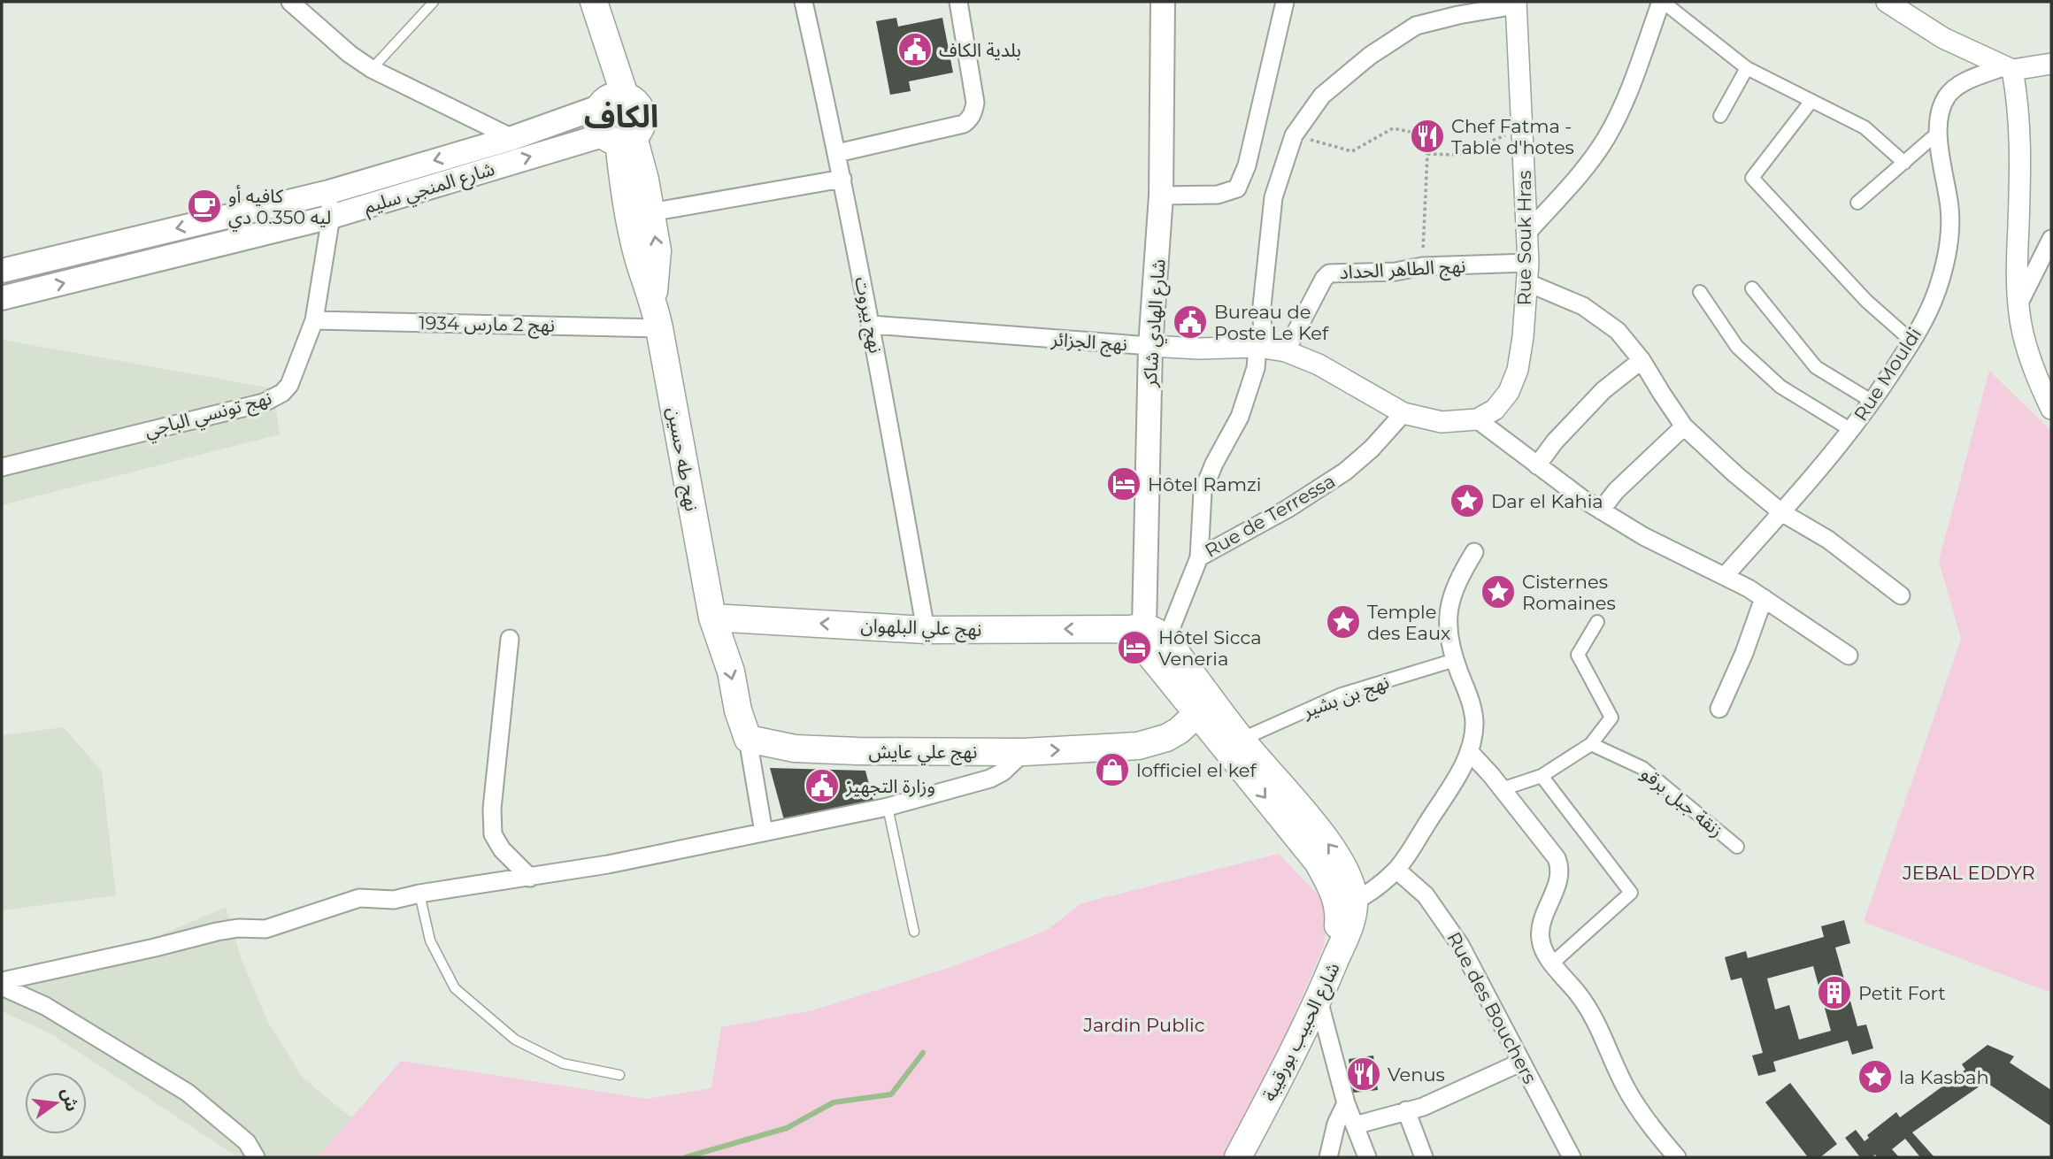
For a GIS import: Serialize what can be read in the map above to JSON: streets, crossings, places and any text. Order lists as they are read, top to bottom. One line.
{"streets":{"main road":["شارع المنجي سليم","شارع الهادي شاكر","نهج طه حسين","نهج علي البلهوان","نهج علي عايش","شارع الحبيب بورقيبة"],"street":["Rue Souk Hras","نهج الطاهر الحداد","نهج بيروت","نهج 2 مارس 1934","نهج الجزائر","Rue Mouldi","نهج تونسي الباجي","Rue de Terressa","نهج بن بشير","زنقة جبل برقو","Rue des Bouchers"]},"crossings":[["شارع المنجي سليم","نهج تونسي الباجي"],["شارع المنجي سليم","نهج طه حسين"],["Rue Souk Hras","نهج الطاهر الحداد"],["Rue Souk Hras","نهج الجزائر"],["نهج الطاهر الحداد","نهج الجزائر"],["نهج بيروت","نهج الجزائر"],["نهج بيروت","نهج علي البلهوان"],["شارع الهادي شاكر","نهج الجزائر"],["شارع الهادي شاكر","Rue de Terressa"],["شارع الهادي شاكر","نهج علي البلهوان"],["نهج 2 مارس 1934","نهج تونسي الباجي"],["نهج 2 مارس 1934","نهج طه حسين"],["نهج الجزائر","Rue de Terressa"],["نهج طه حسين","نهج علي البلهوان"],["Rue de Terressa","نهج علي البلهوان"]],"one_way":["نهج علي البلهوان","نهج علي عايش"],"districts":["الكاف"],"parks":["JEBAL EDDYR","Jardin Public"],"places":{"public building":["بلدية الكاف","Bureau de Poste Le Kef","وزارة التجهيز"],"restaurant":["Chef Fatma - Table d'hotes","Venus"],"cafe":["كافيه أو ليه 0.350 دي"],"hotel":["Hôtel Ramzi","Hôtel Sicca Veneria"],"place":["Dar el Kahia","Cisternes Romaines","Temple des Eaux","la Kasbah"],"shop":["lofficiel el kef"],"building":["Petit Fort"]},"north":"right"}
